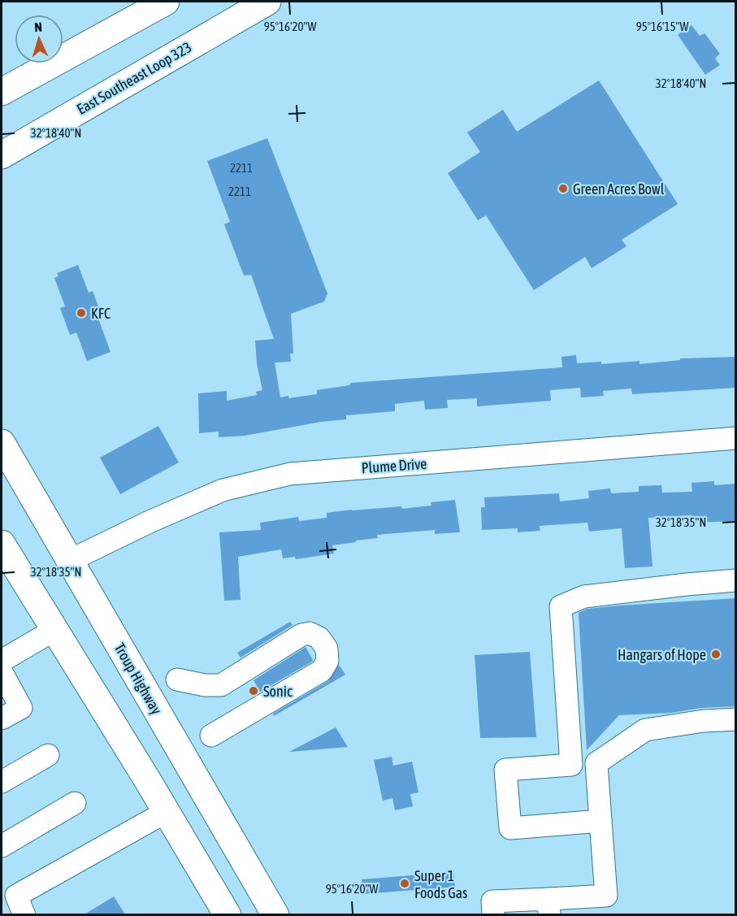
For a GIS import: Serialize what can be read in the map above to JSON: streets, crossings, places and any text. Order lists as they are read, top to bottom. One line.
{"streets":{"highway":["East Southeast Loop 323","Troup Highway"],"street":["Plume Drive"]},"crossings":[["Plume Drive","Troup Highway"]],"places":["Green Acres Bowl","KFC","Hangars of Hope","Sonic","Super 1 Foods Gas"],"house_numbers":["2211","2211"],"north":"top","coordinates":["95°16'20\"W","95°16'15\"W","32°18'40\"N","32°18'35\"N"]}
